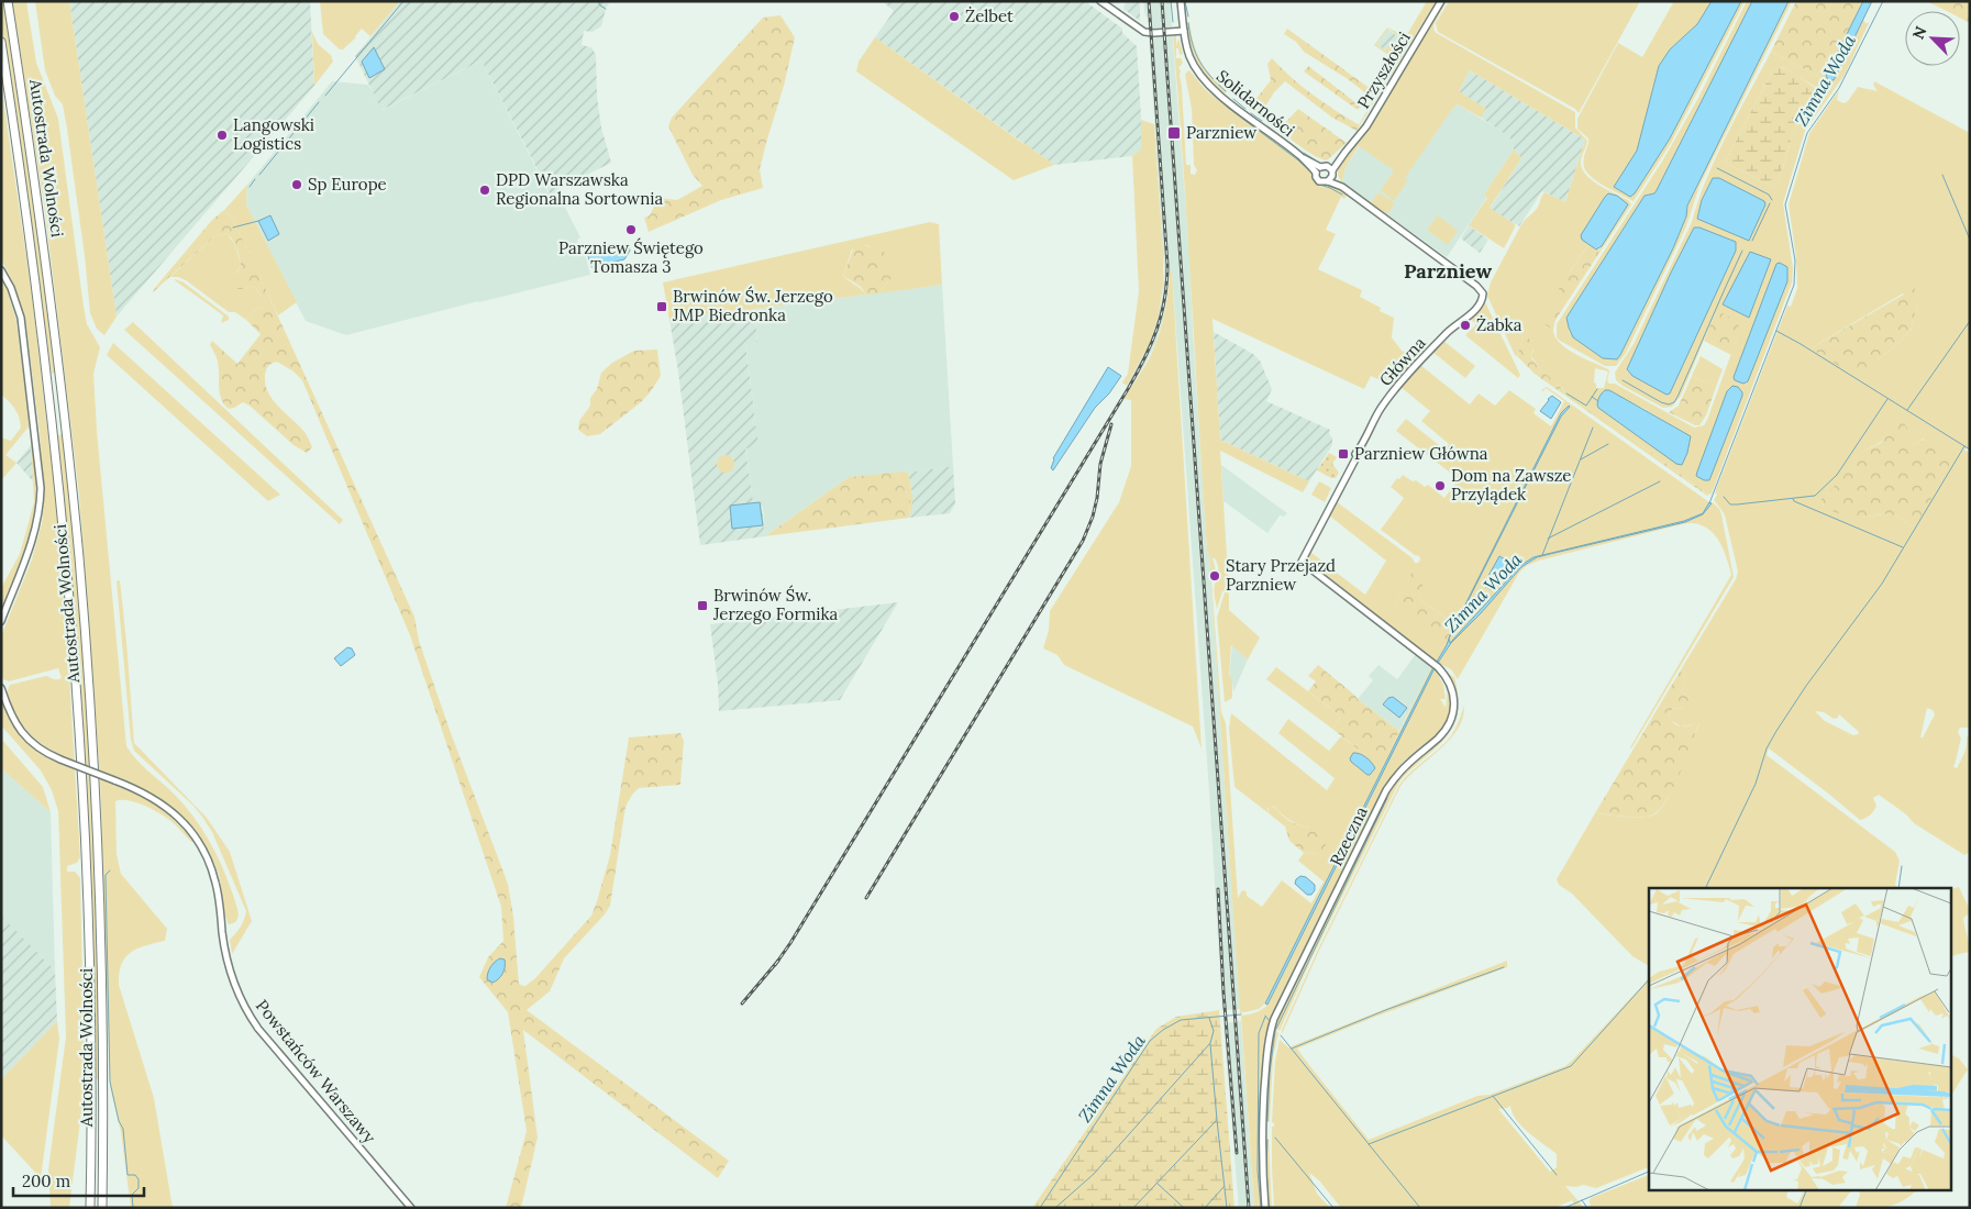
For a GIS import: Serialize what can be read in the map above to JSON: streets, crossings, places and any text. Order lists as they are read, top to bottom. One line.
{"streets":{"highway":["Autostrada Wolności"],"street":["Przyszłości","Solidarności","Główna","Rzeczna","Powstańców Warszawy"]},"crossings":[["Przyszłości","Solidarności"],["Główna","Rzeczna"]],"districts":["Parzniew"],"water":["Zimna Woda"],"places":{"other":["Żelbet","Langowski Logistics","Sp Europe","DPD Warszawska Regionalna Sortownia","Parzniew Świętego Tomasza 3","Żabka","Dom na Zawsze Przylądek","Stary Przejazd Parzniew"],"transit":["Parzniew","Brwinów Św. Jerzego JMP Biedronka","Parzniew Główna","Brwinów Św. Jerzego Formika"]},"scale_bar":"200 m","north":"top left"}
